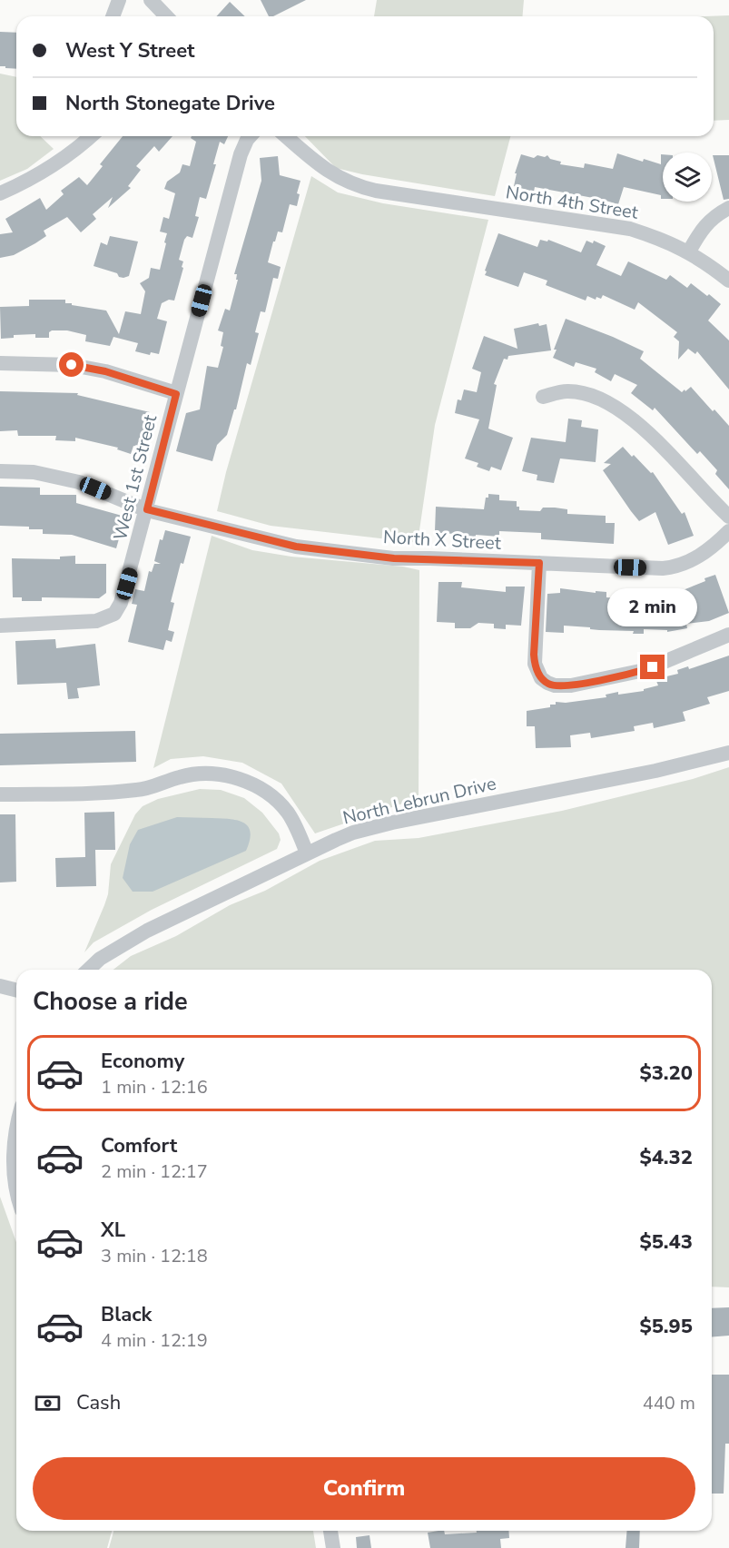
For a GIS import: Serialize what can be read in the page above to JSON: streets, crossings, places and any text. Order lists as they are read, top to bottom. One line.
{"streets":{"street":["North 4th Street","West 1st Street","North X Street","North Lebrun Drive"]},"crossings":[["West 1st Street","North X Street"]],"page":{"banner":["West Y Street","North Stonegate Drive"],"bubble":"2 min","heading":"Choose a ride","list":[{"name":"Economy","note":"1 min · 12:16","value":"$3.20"},{"name":"Comfort","note":"2 min · 12:17","value":"$4.32"},{"name":"XL","note":"3 min · 12:18","value":"$5.43"},{"name":"Black","note":"4 min · 12:19","value":"$5.95"}],"pay":["Cash","440 m"],"buttons":"Confirm"}}
